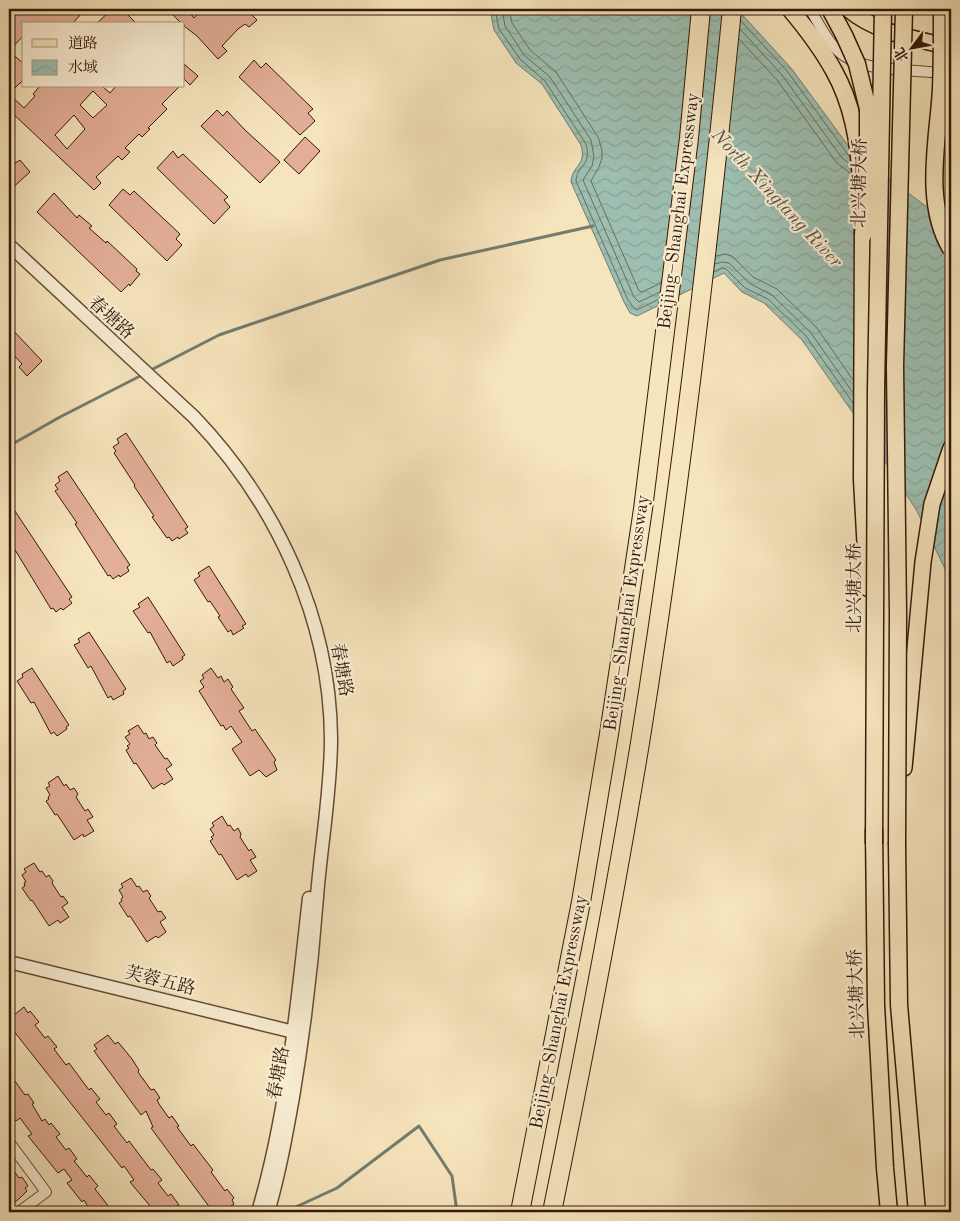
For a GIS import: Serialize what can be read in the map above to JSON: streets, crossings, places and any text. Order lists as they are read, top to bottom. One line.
{"streets":{"highway":["北兴塘大桥","Beijing–Shanghai Expressway"],"street":["春塘路","芙蓉五路"]},"crossings":[["春塘路","芙蓉五路"]],"water":["North Xingtang River"],"legend":["道路","水域"],"north":"bottom left"}
